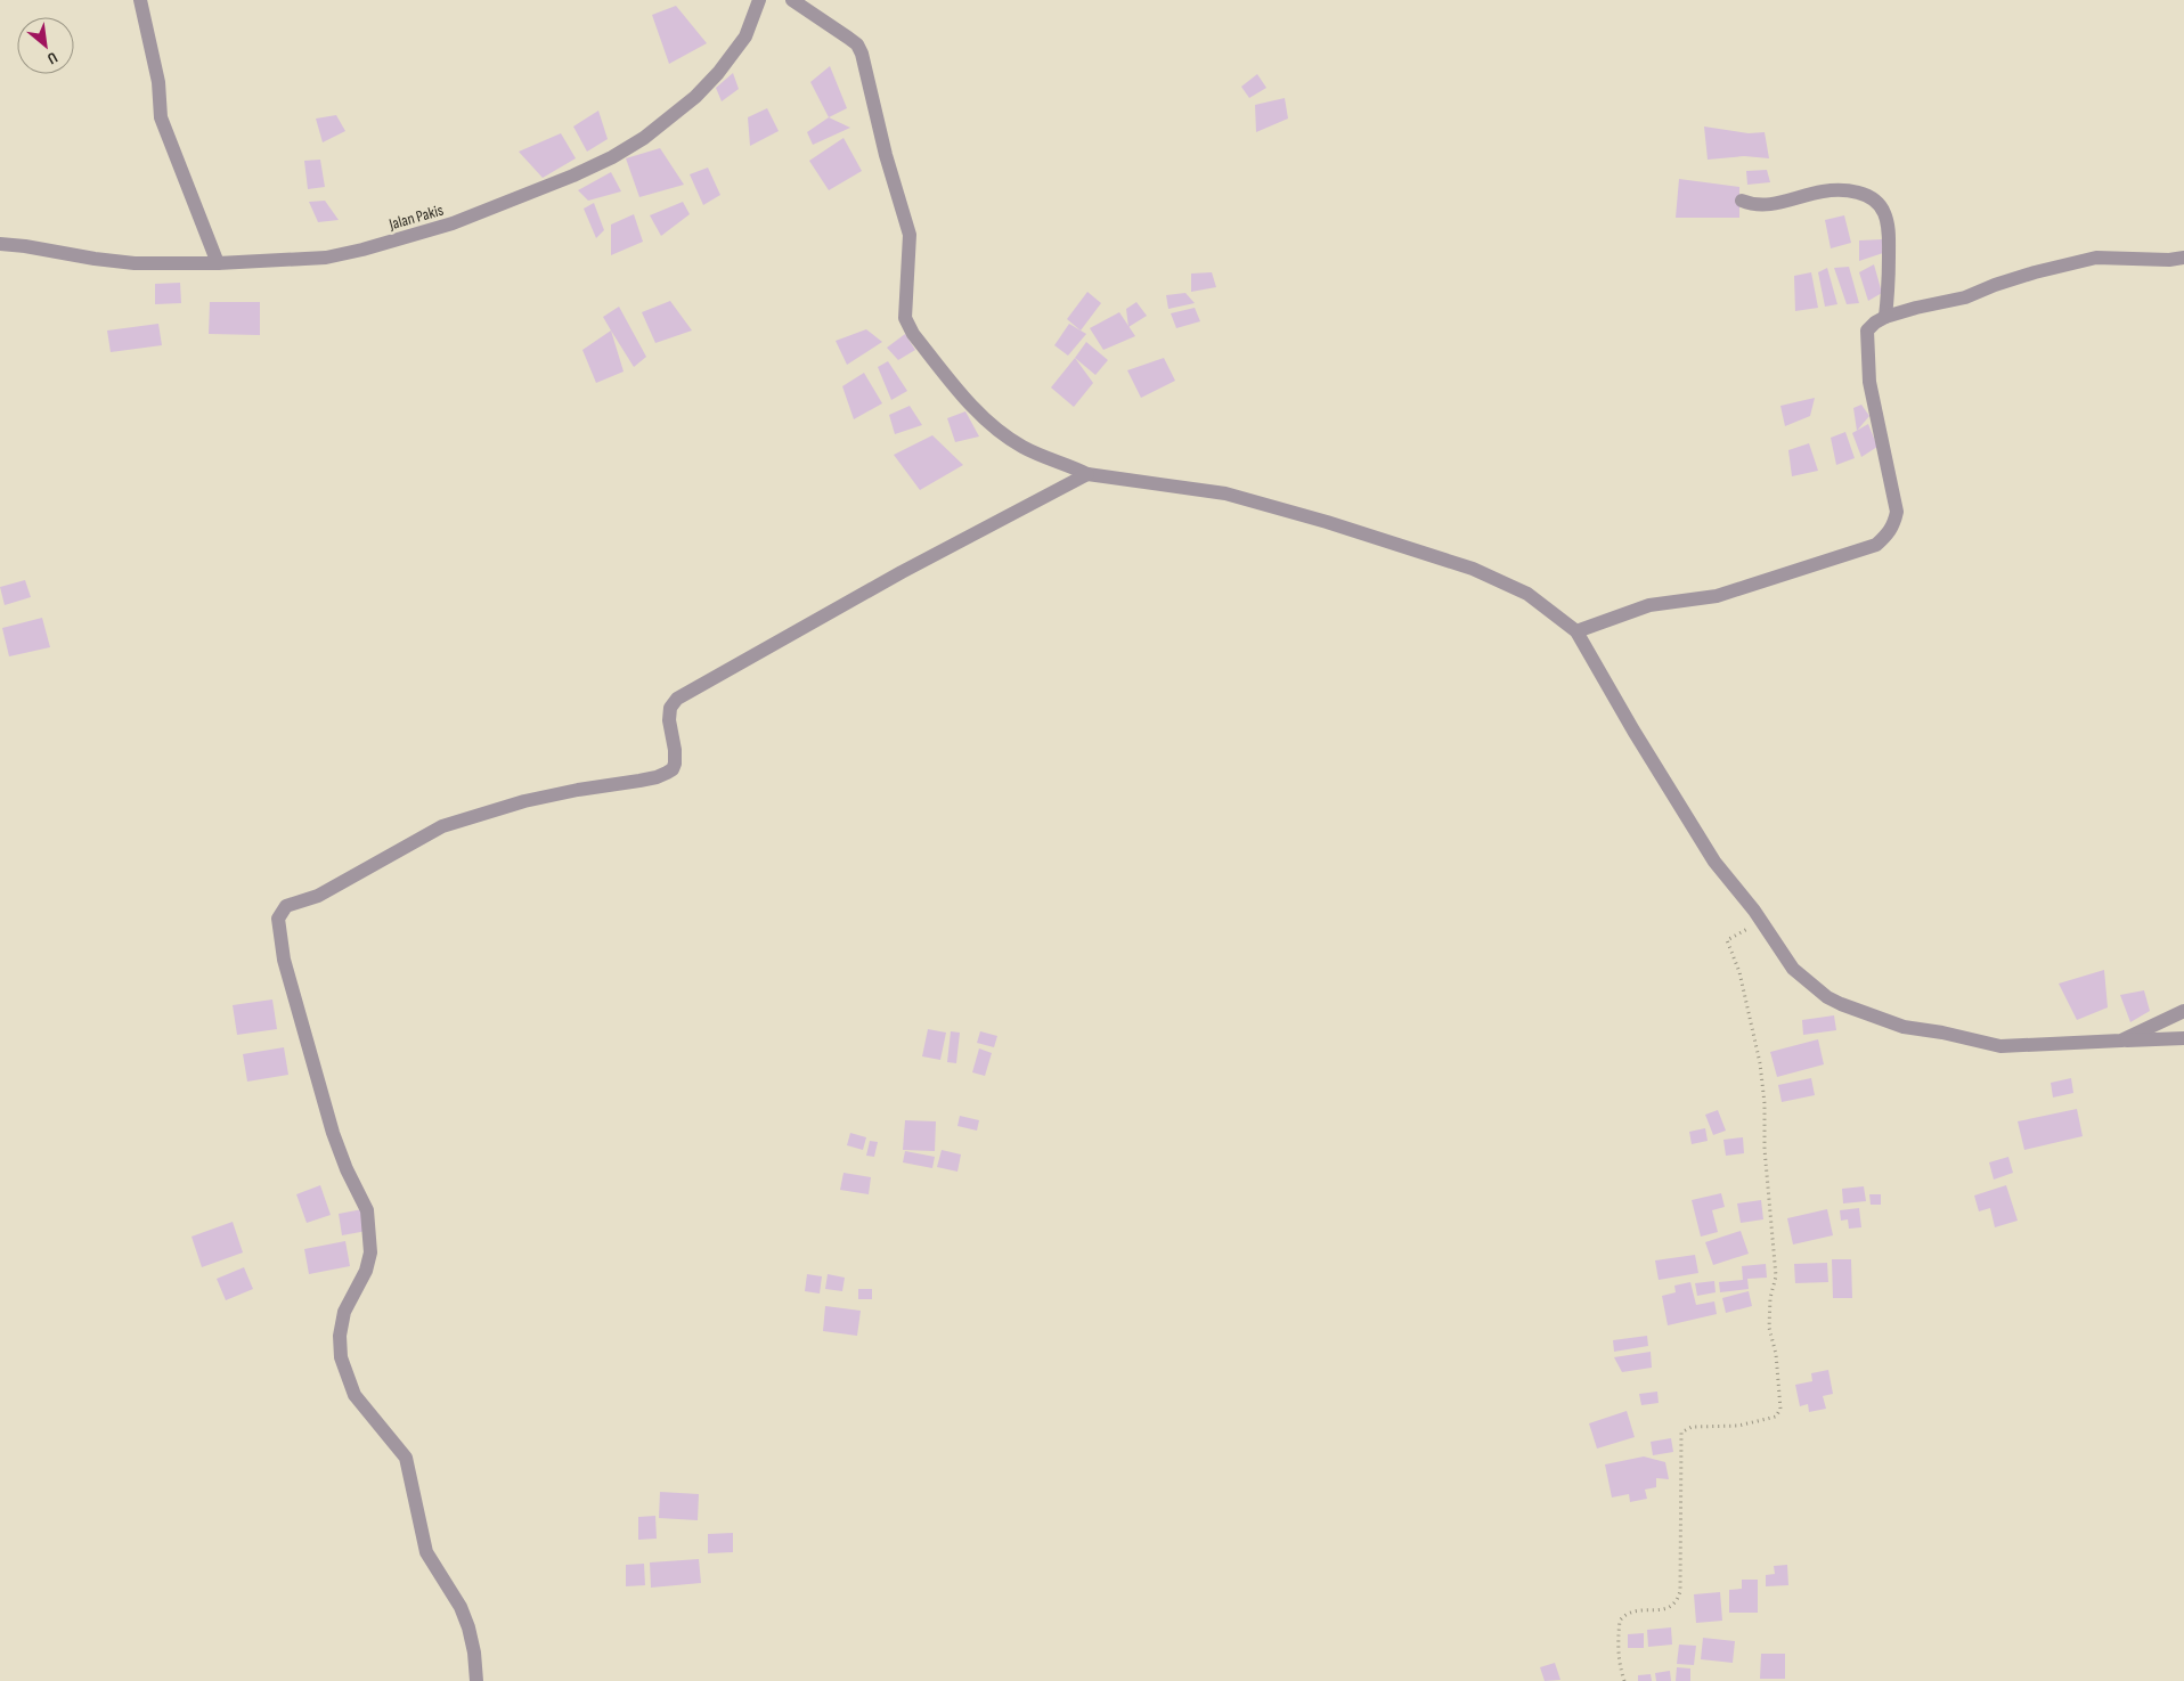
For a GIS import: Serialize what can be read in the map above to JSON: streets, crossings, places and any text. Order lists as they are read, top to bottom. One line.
{"streets":{"street":["Jalan Pakis"]},"north":"bottom right"}
